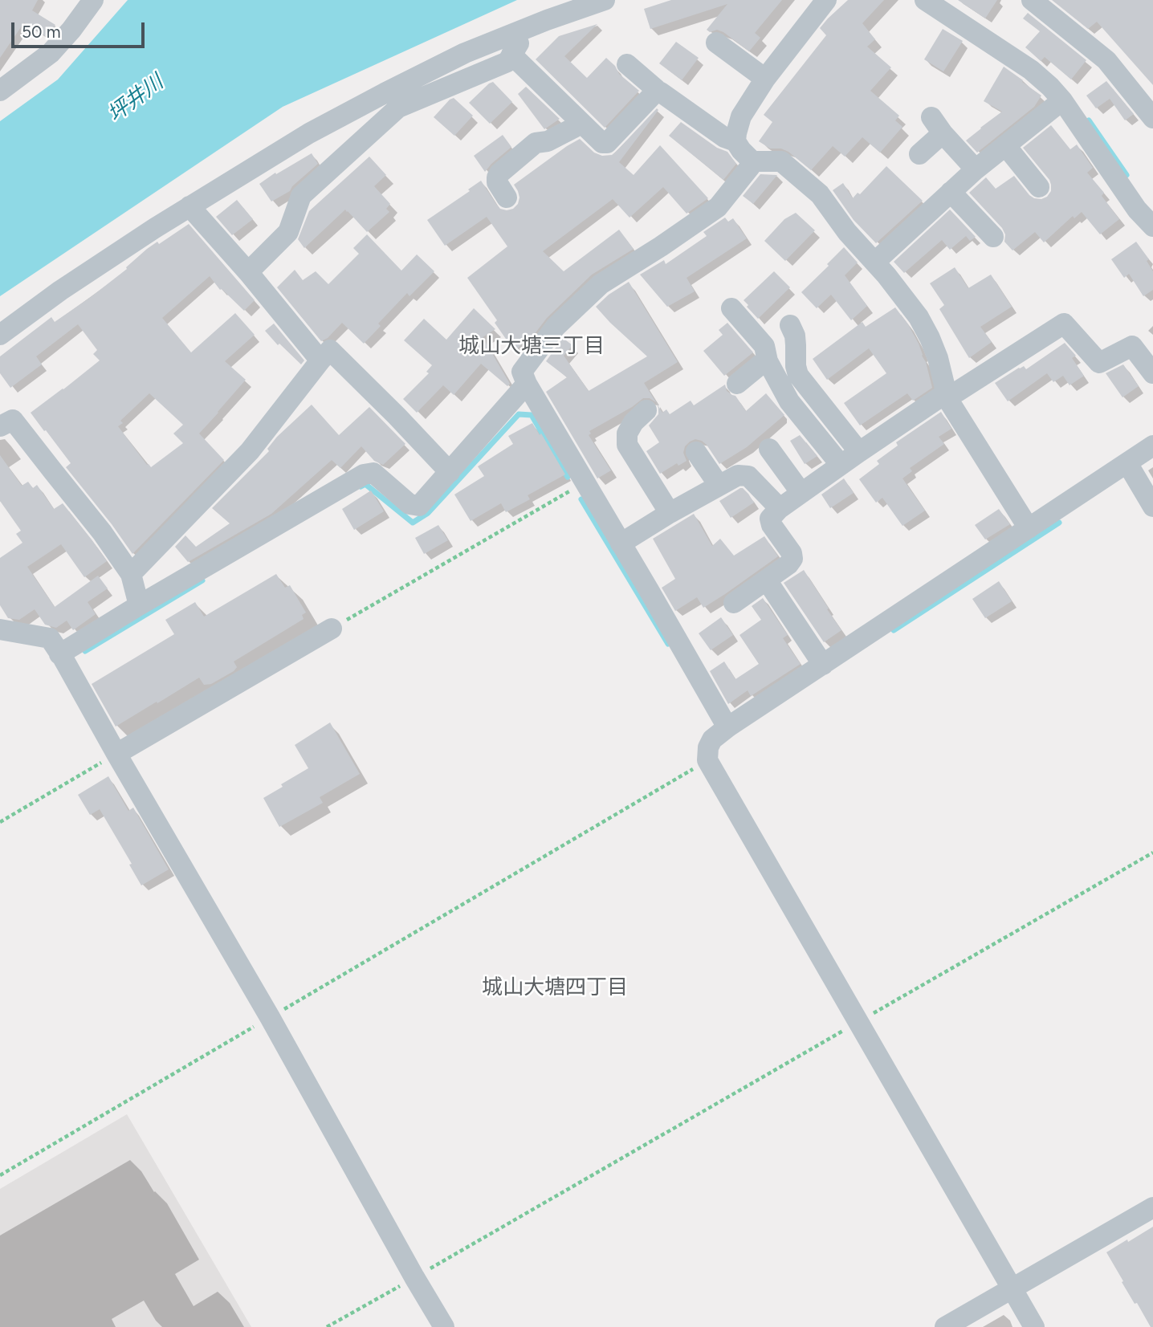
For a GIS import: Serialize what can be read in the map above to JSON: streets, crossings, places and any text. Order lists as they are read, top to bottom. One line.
{"districts":["城山大塘三丁目","城山大塘四丁目"],"water":["坪井川"],"scale_bar":"50 m"}
